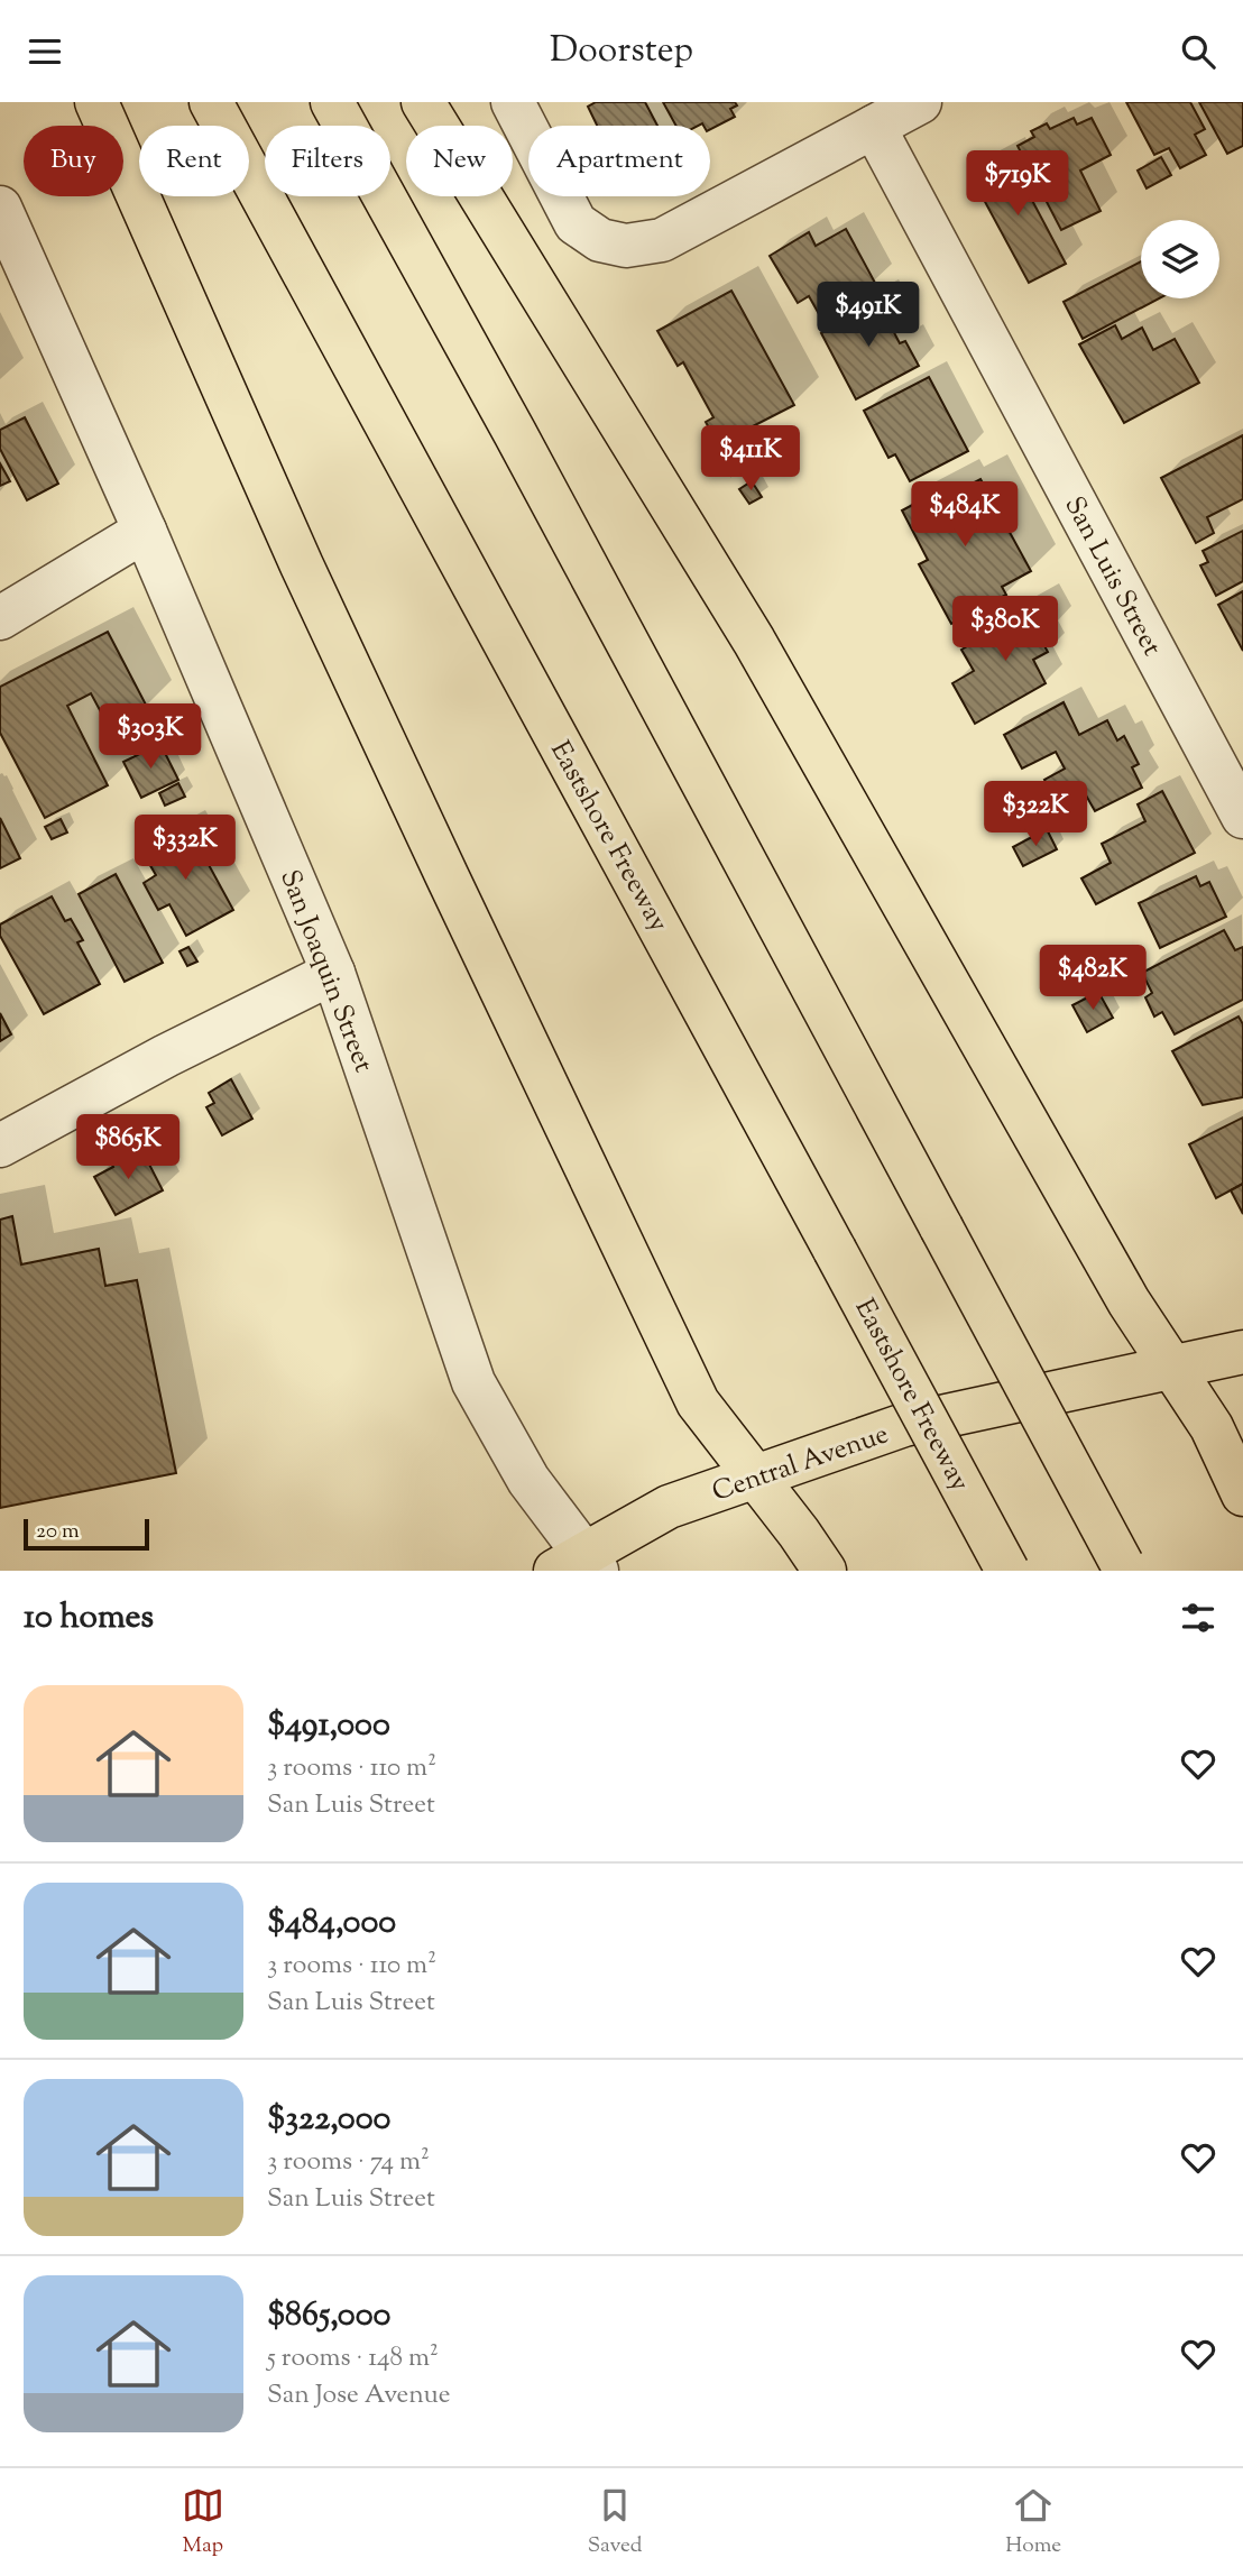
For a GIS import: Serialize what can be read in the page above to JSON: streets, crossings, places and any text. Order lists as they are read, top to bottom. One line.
{"streets":{"main road":["Eastshore Freeway","Central Avenue"],"street":["San Luis Street","San Joaquin Street"]},"crossings":[["San Joaquin Street","Central Avenue"]],"scale_bar":"20 m","page":{"header":"Doorstep","chip":["Buy","Rent","Filters","New","Apartment"],"price":["$719K","$491K","$411K","$484K","$380K","$303K","$322K","$332K","$482K","$865K"],"scale":"20 m","heading":"10 homes","list":[{"name":"$491,000","note":"3 rooms · 110 m² · San Luis Street"},{"name":"$484,000","note":"3 rooms · 110 m² · San Luis Street"},{"name":"$322,000","note":"3 rooms · 74 m² · San Luis Street"},{"name":"$865,000","note":"5 rooms · 148 m² · San Jose Avenue"}],"tabs":["Map","Saved","Home"]}}
